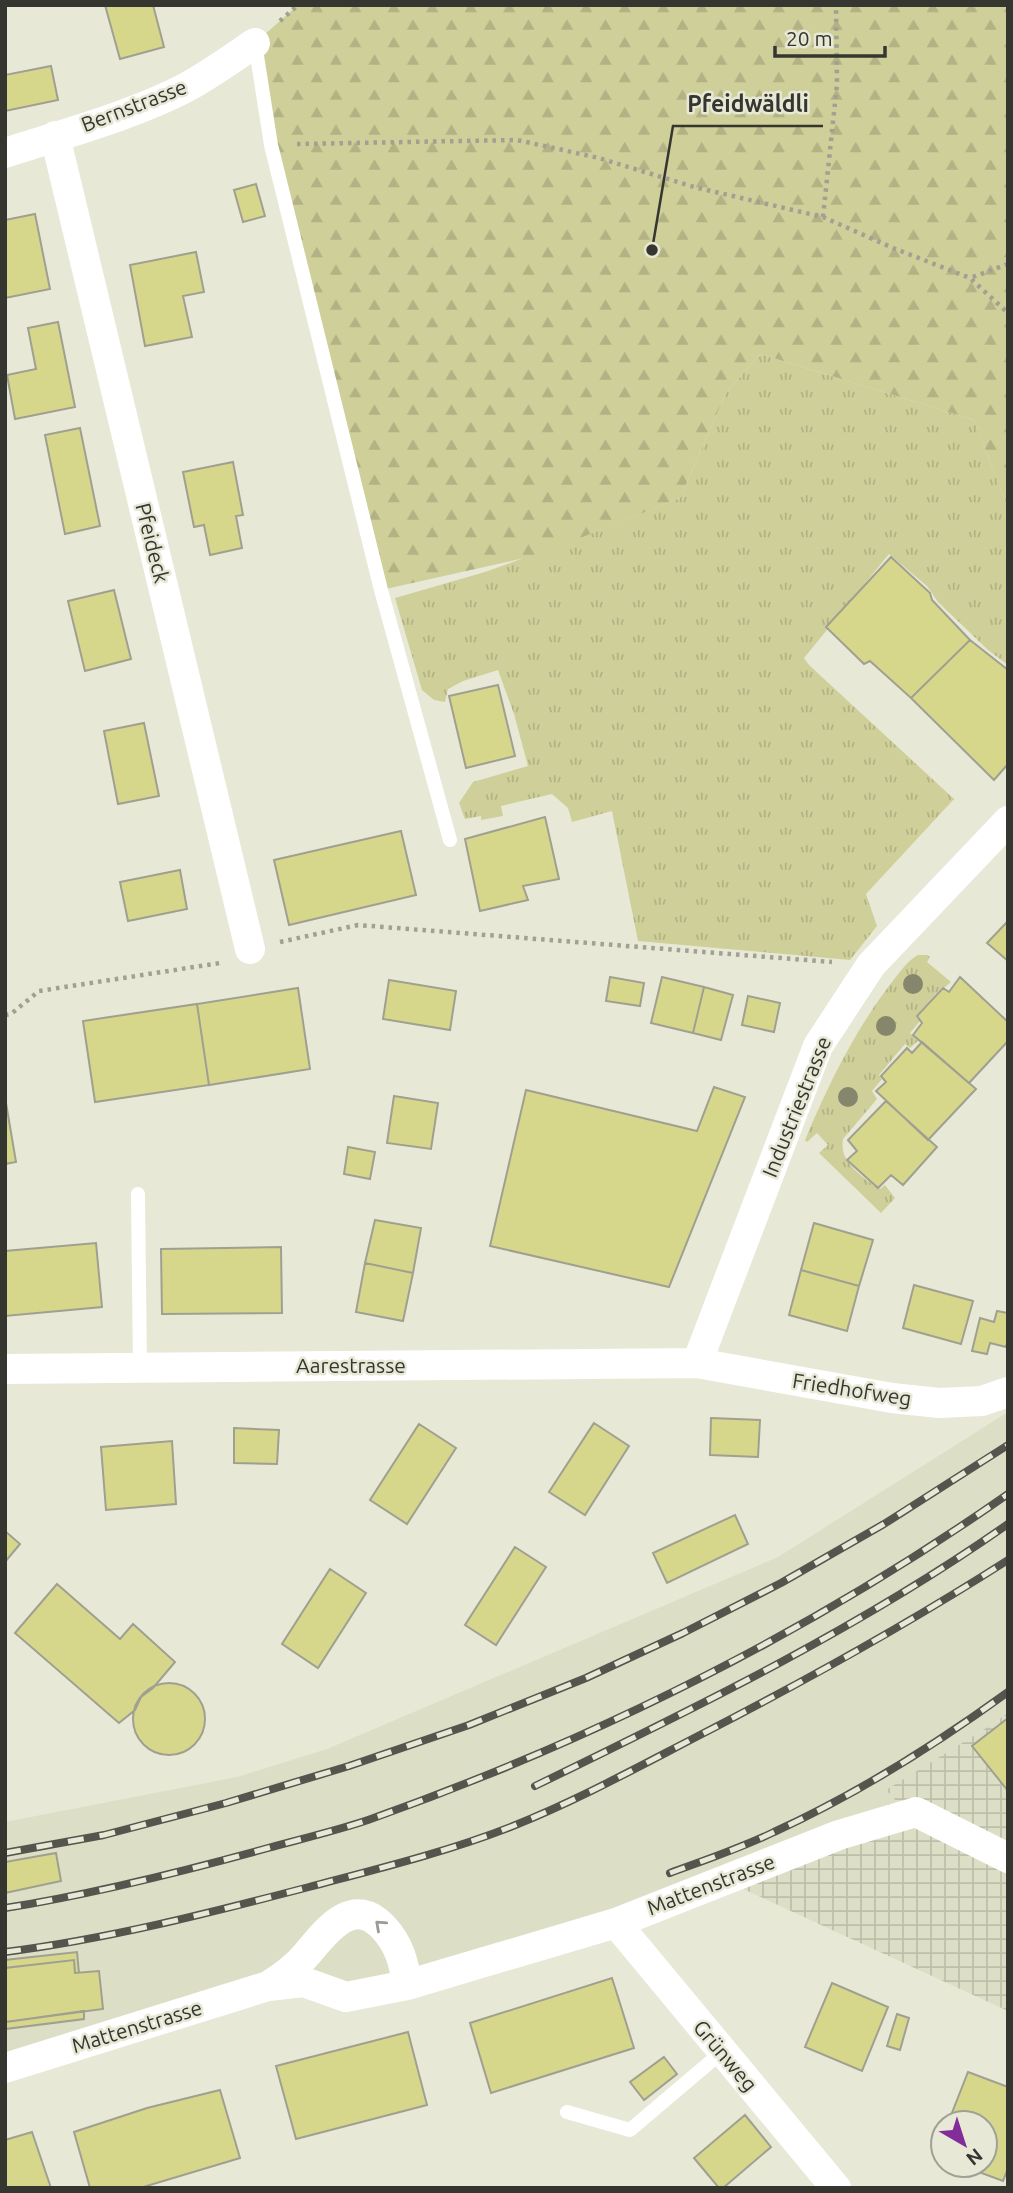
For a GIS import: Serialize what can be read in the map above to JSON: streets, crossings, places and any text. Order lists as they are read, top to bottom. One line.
{"streets":{"street":["Bernstrasse","Pfeideck","Industriestrasse","Aarestrasse","Friedhofweg","Mattenstrasse","Grünweg"]},"crossings":[["Bernstrasse","Pfeideck"],["Industriestrasse","Aarestrasse"],["Industriestrasse","Friedhofweg"],["Aarestrasse","Friedhofweg"],["Mattenstrasse","Grünweg"]],"places":["Pfeidwäldli"],"scale_bar":"20 m","north":"bottom right"}
